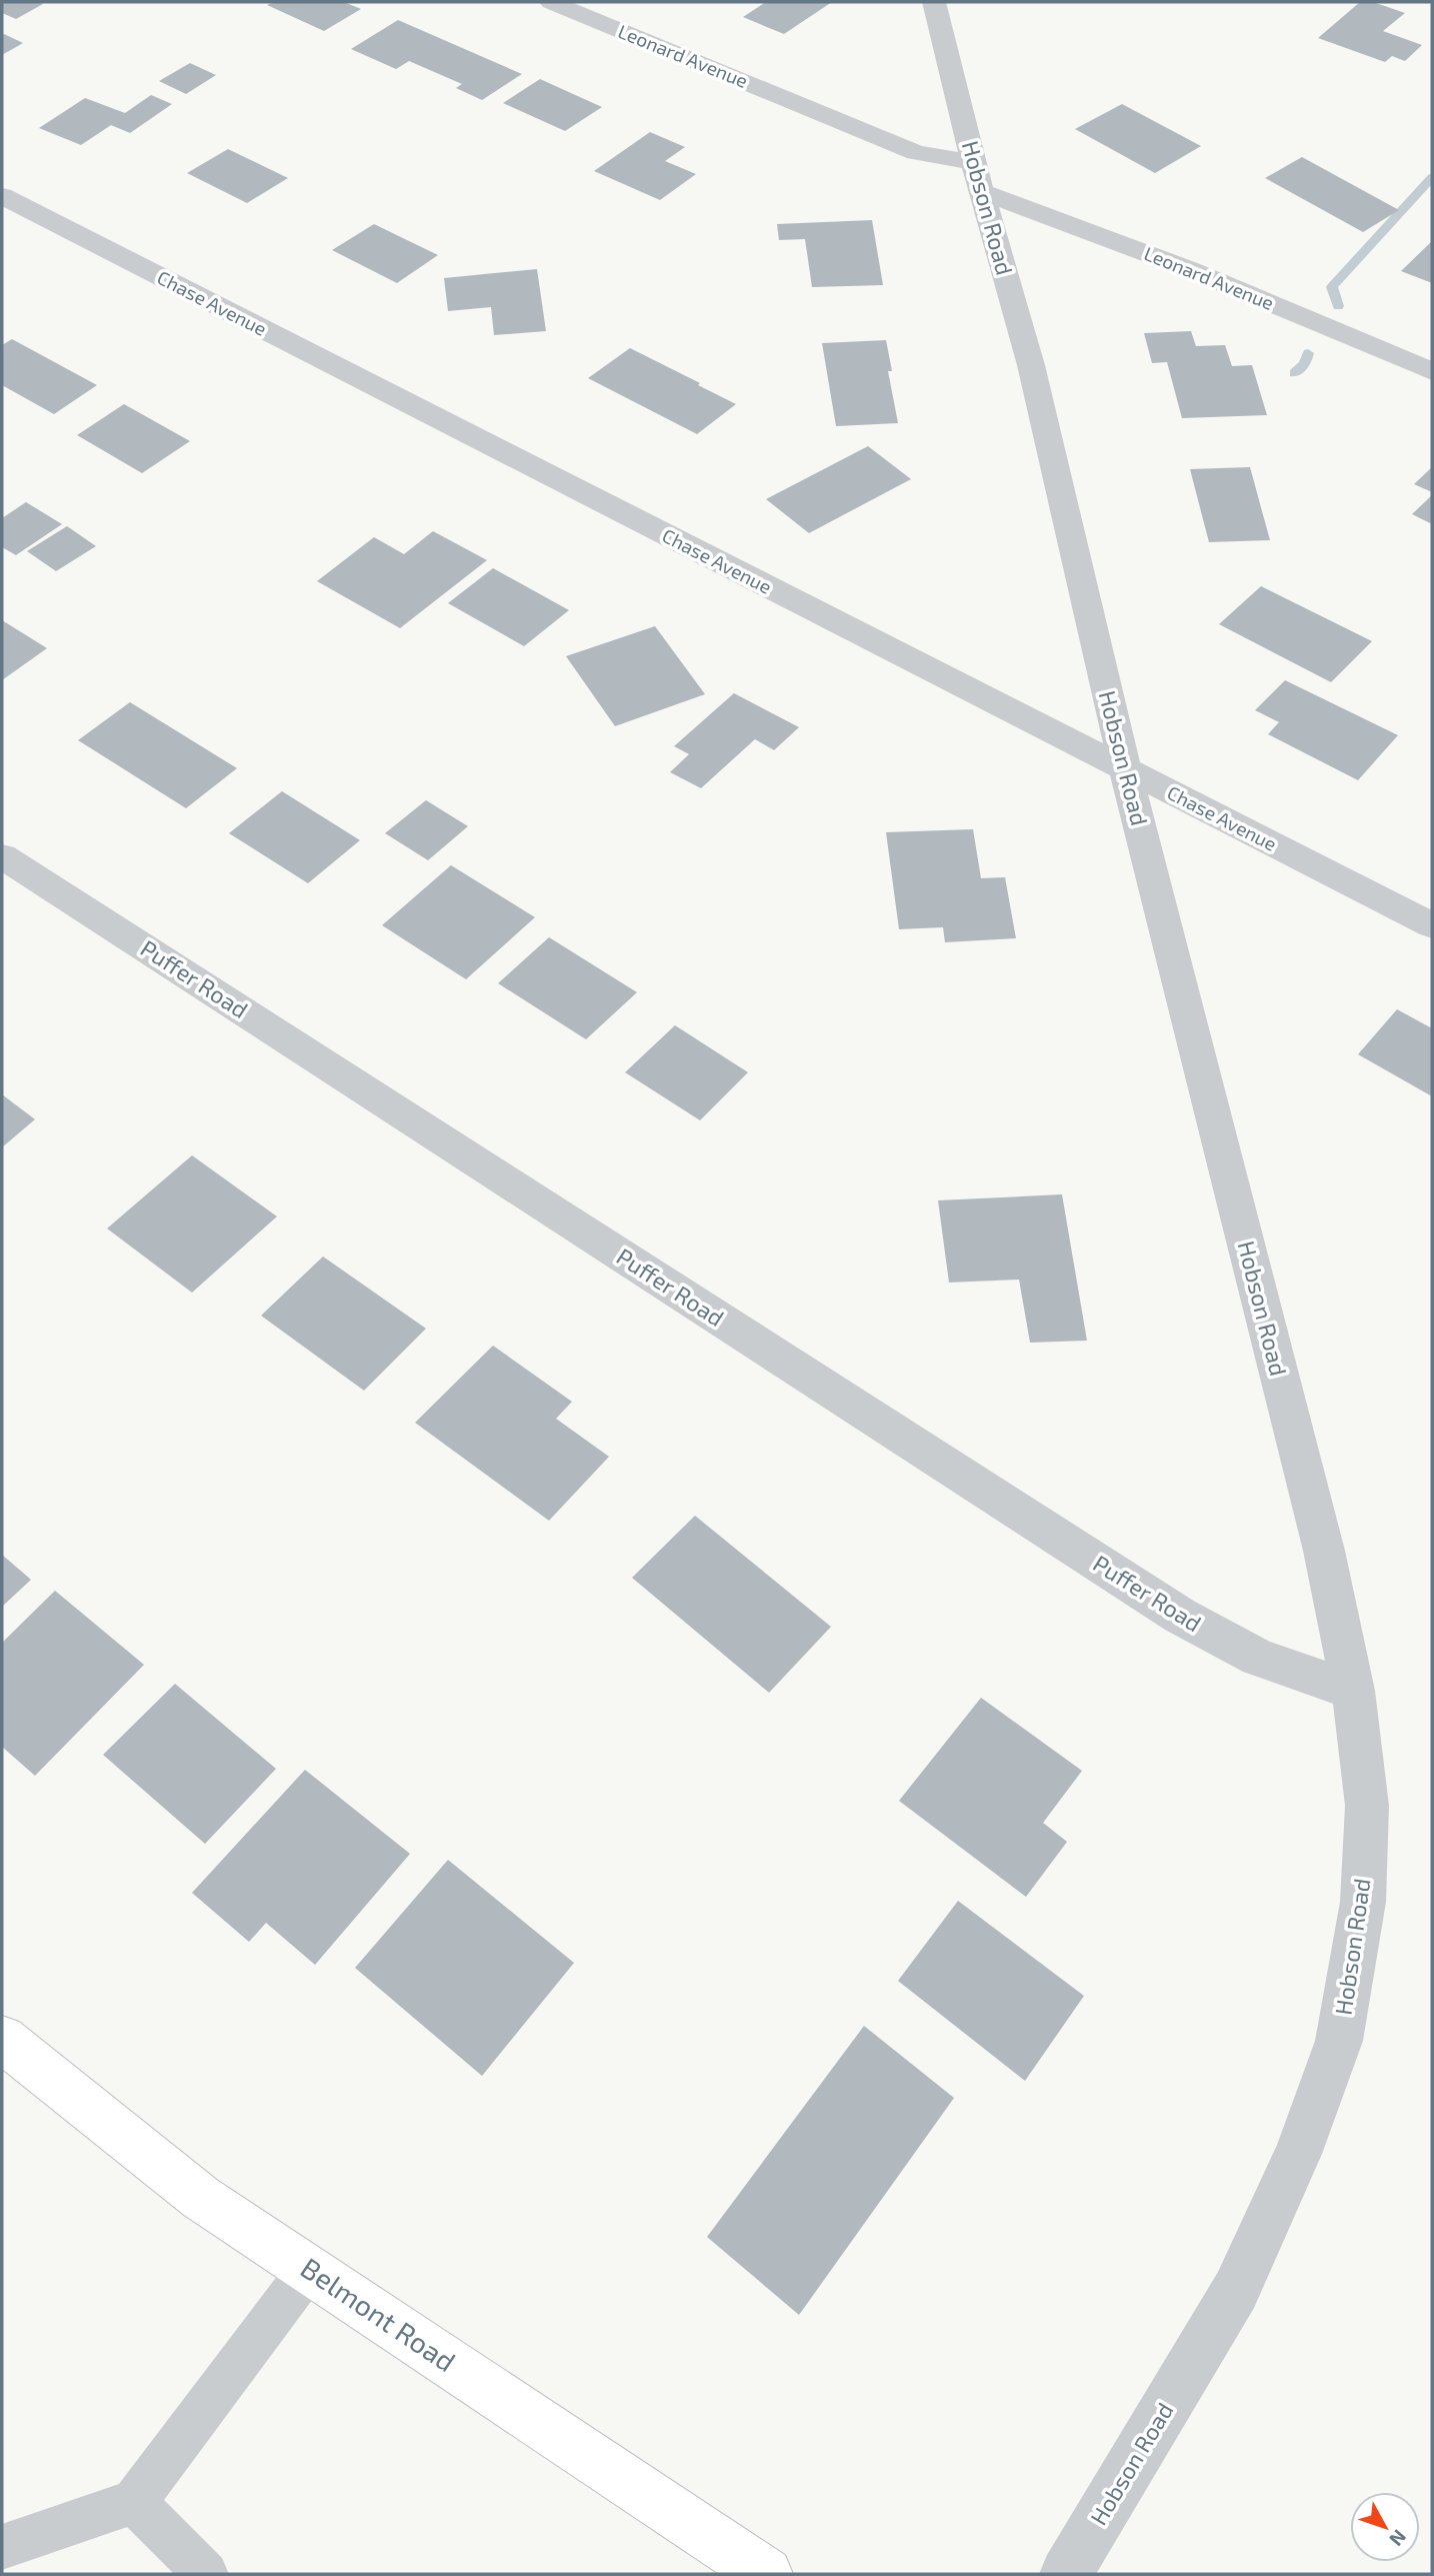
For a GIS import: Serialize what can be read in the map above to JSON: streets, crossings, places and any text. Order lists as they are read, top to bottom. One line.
{"streets":{"main road":["Belmont Road"],"street":["Leonard Avenue","Hobson Road","Chase Avenue","Puffer Road"]},"crossings":[["Leonard Avenue","Hobson Road"],["Hobson Road","Chase Avenue"],["Hobson Road","Puffer Road"]],"north":"bottom right"}
